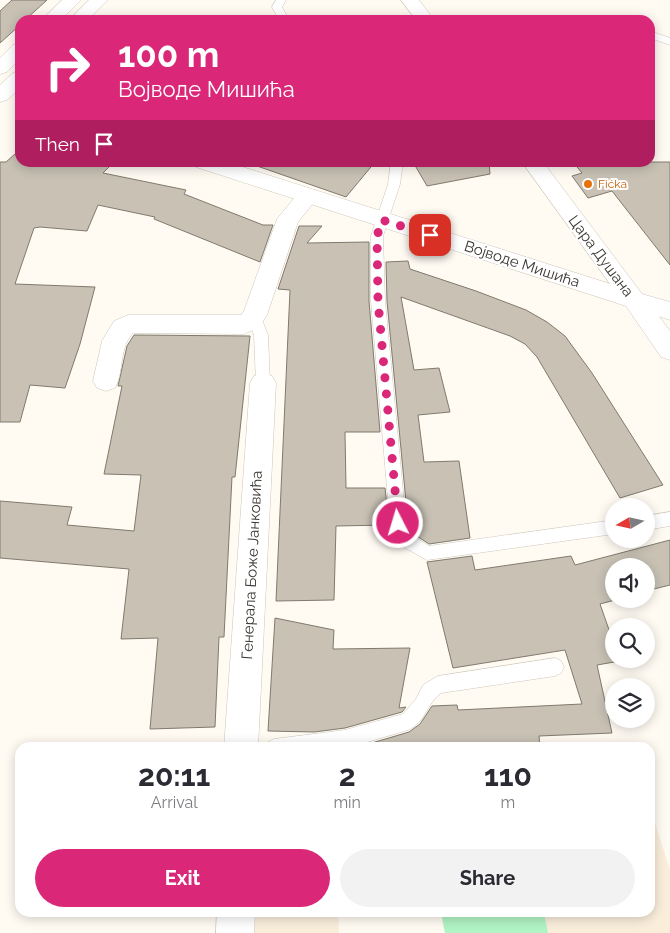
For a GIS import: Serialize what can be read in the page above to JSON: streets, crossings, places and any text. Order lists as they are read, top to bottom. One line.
{"streets":{"street":["Цара Душана","Војводе Мишића","Генерала Боже Јанковића"]},"crossings":[["Цара Душана","Војводе Мишића"]],"places":["Fićka"],"north":"left","page":{"turn":["100 m","Војводе Мишића"],"then":"Then","eta":["20:11","Arrival","2","min","110","m"],"buttons":["Exit","Share"]}}
